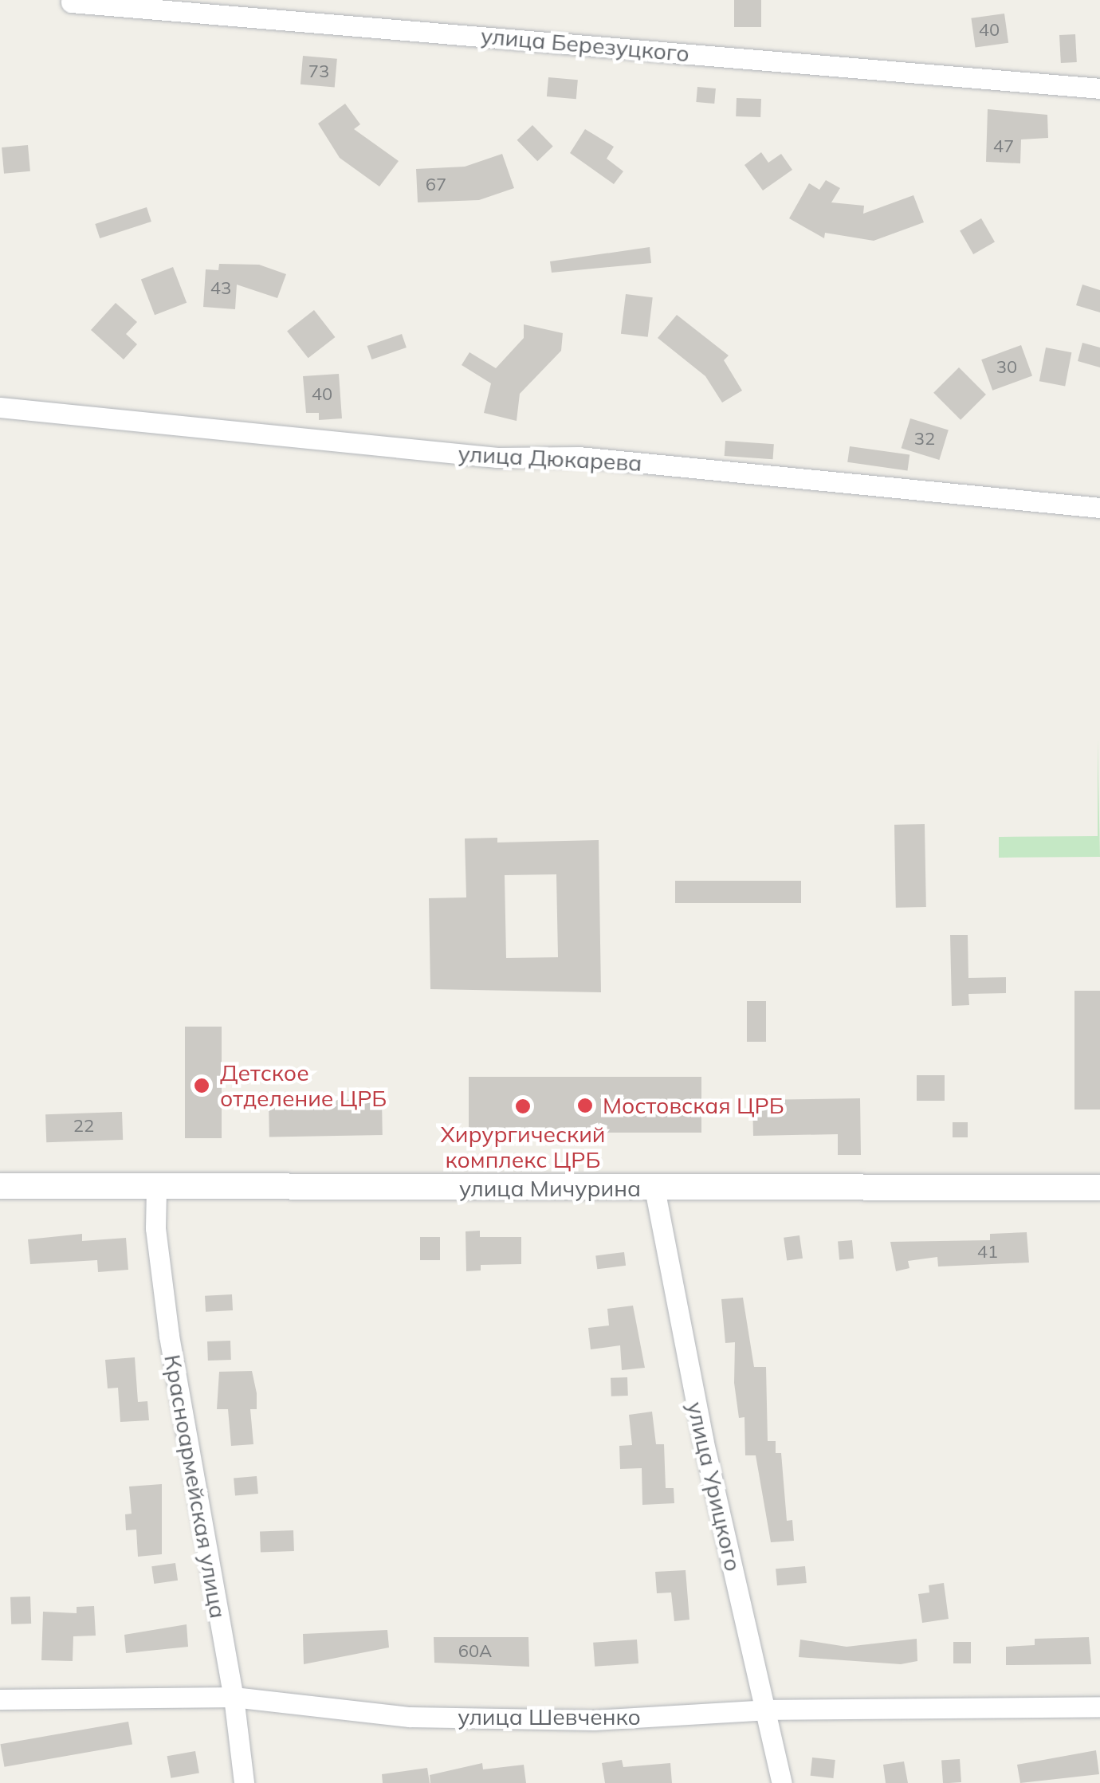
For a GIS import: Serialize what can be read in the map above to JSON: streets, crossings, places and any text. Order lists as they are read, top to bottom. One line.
{"streets":{"street":["улица Березуцкого","улица Дюкарева","улица Мичурина","Красноармейская улица","улица Урицкого","улица Шевченко"]},"crossings":[["улица Мичурина","Красноармейская улица"],["улица Мичурина","улица Урицкого"],["Красноармейская улица","улица Шевченко"],["улица Урицкого","улица Шевченко"]],"places":["Детское отделение ЦРБ","Мостовская ЦРБ","Хирургический комплекс ЦРБ"],"house_numbers":["40","73","47","67","43","30","40","32","22","41","60А"]}
